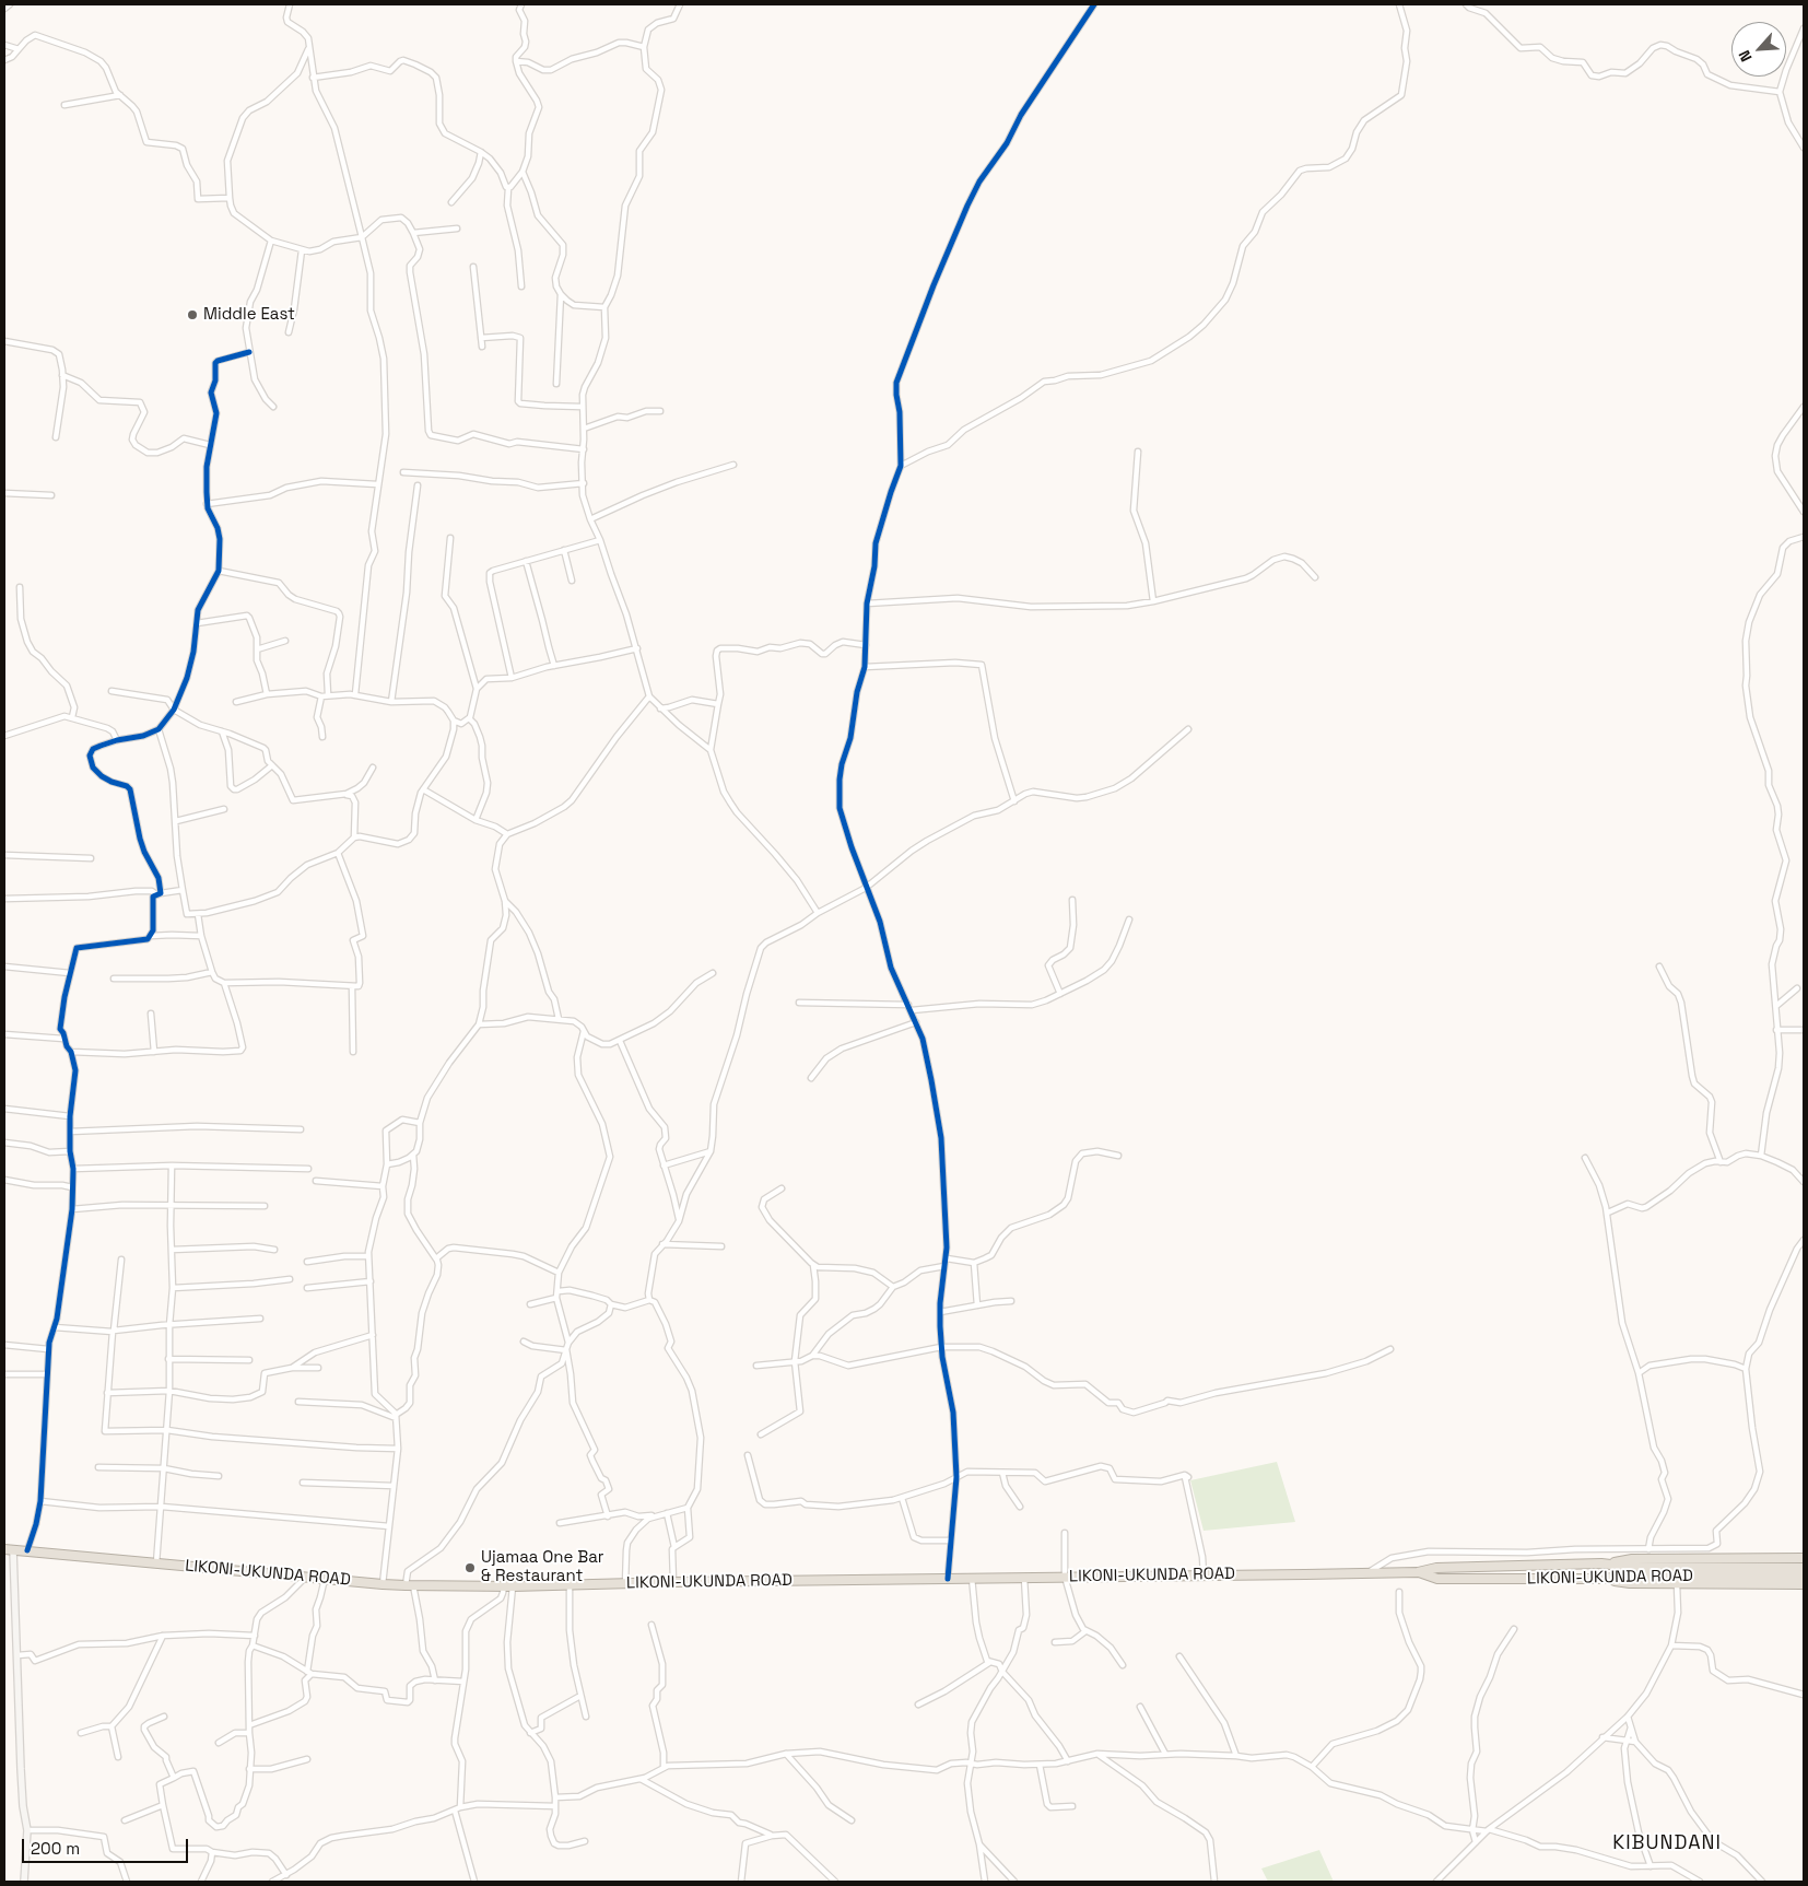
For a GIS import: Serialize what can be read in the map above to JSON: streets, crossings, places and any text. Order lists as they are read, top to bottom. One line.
{"streets":{"highway":["LIKONI-UKUNDA ROAD"]},"districts":["KIBUNDANI"],"places":["Middle East","Ujamaa One Bar & Restaurant"],"scale_bar":"200 m","north":"bottom left"}
